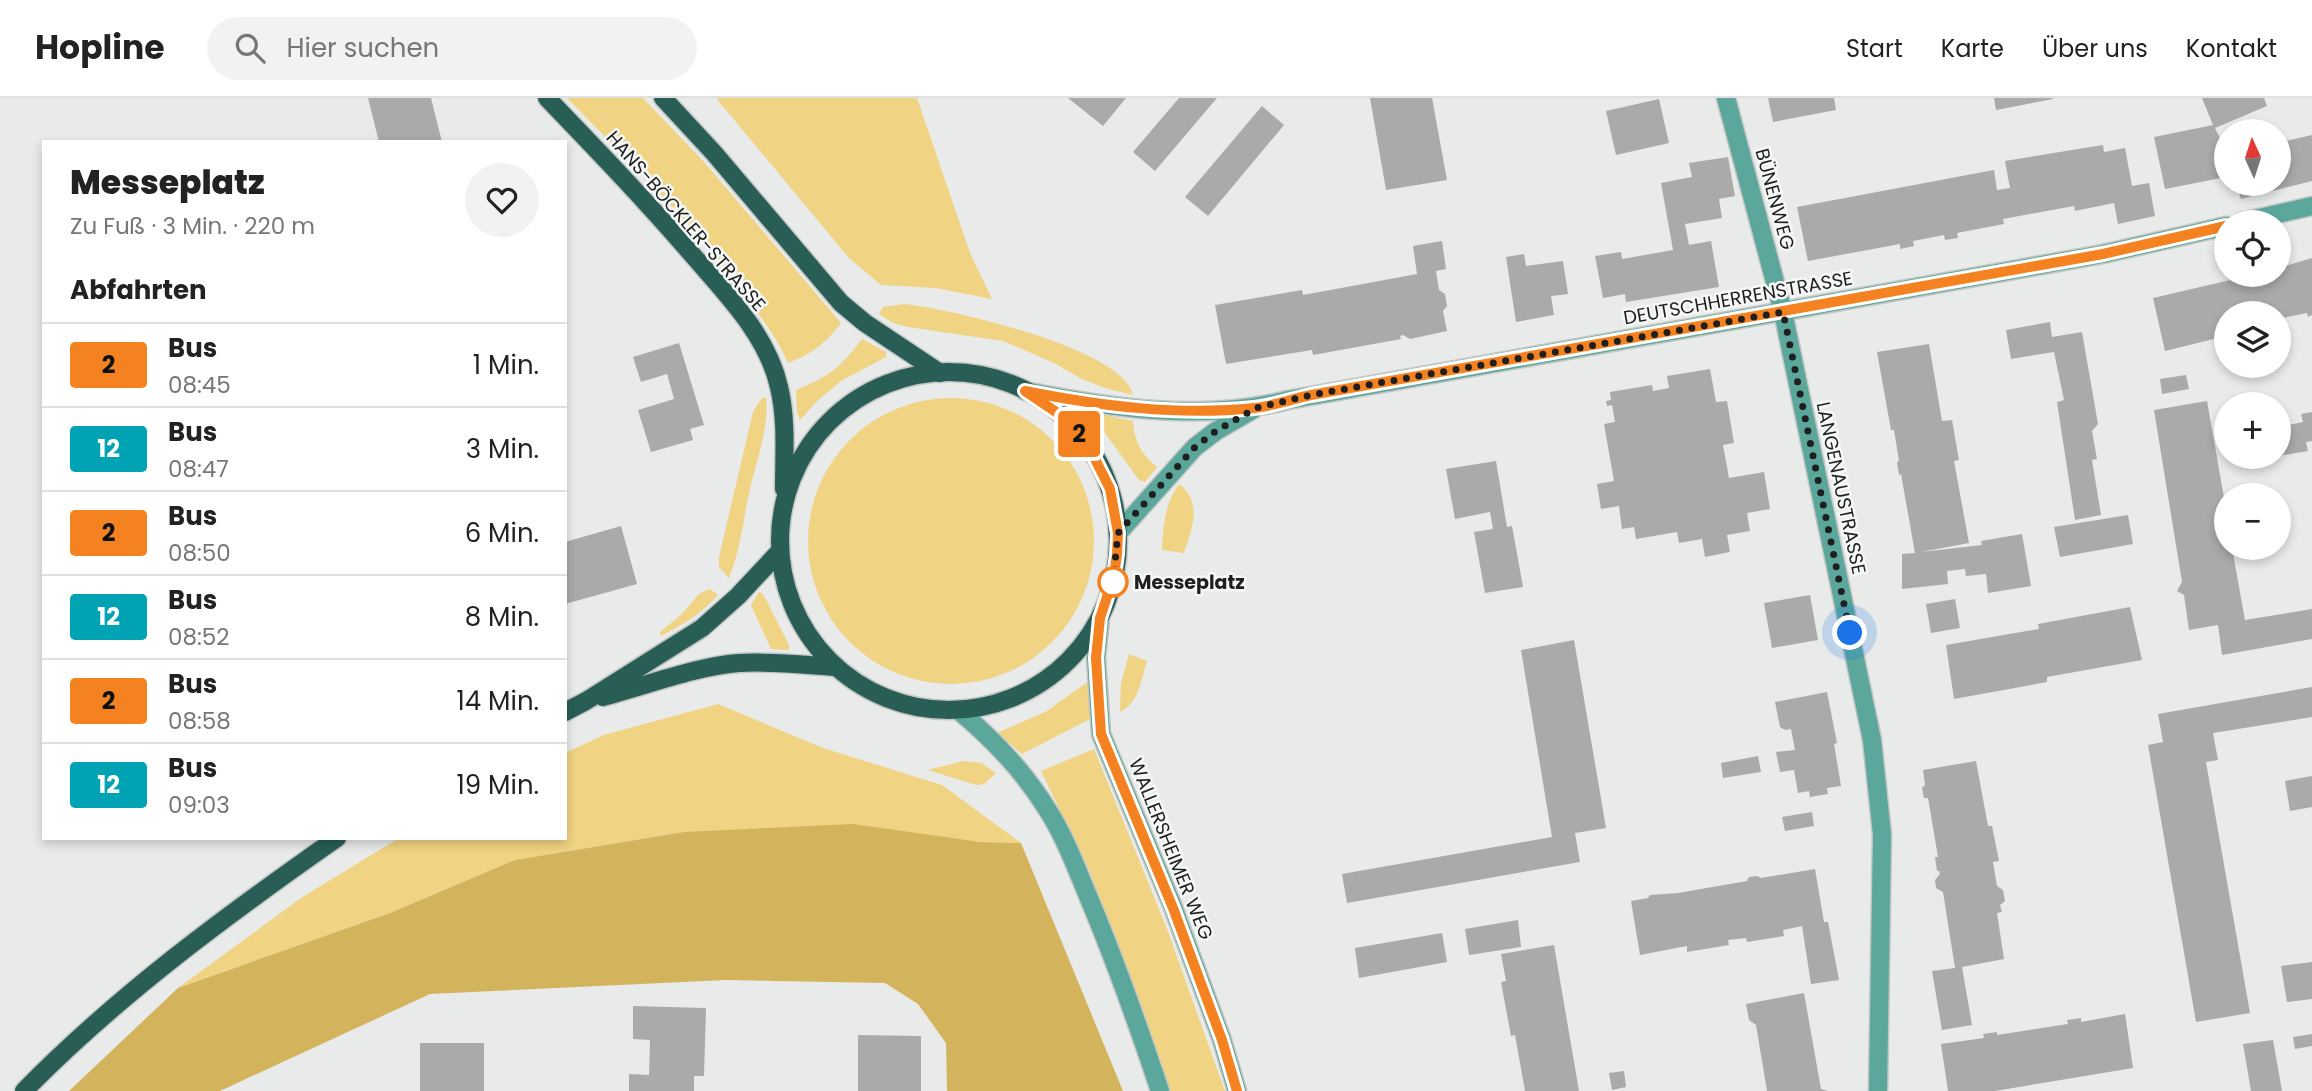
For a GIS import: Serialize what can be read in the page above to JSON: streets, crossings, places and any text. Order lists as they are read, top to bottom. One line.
{"streets":{"main road":["HANS-BÖCKLER-STRASSE","WALLERSHEIMER WEG"],"street":["BÜNENWEG","DEUTSCHHERRENSTRASSE","LANGENAUSTRASSE"]},"crossings":[["BÜNENWEG","DEUTSCHHERRENSTRASSE"],["BÜNENWEG","LANGENAUSTRASSE"],["HANS-BÖCKLER-STRASSE","WALLERSHEIMER WEG"],["DEUTSCHHERRENSTRASSE","LANGENAUSTRASSE"],["DEUTSCHHERRENSTRASSE","WALLERSHEIMER WEG"]],"places":["Messeplatz"],"lines":["bus line 2"],"north":"top","page":{"header":"Hopline","search":"Hier suchen","nav":["Start","Karte","Über uns","Kontakt"],"on_map":"2","map_buttons":["+","−"],"heading":[["Messeplatz","Zu Fuß · 3 Min. · 220 m"],"Abfahrten"],"list":[{"mark":"2","name":"Bus","note":"08:45","value":"1 Min."},{"mark":"12","name":"Bus","note":"08:47","value":"3 Min."},{"mark":"2","name":"Bus","note":"08:50","value":"6 Min."},{"mark":"12","name":"Bus","note":"08:52","value":"8 Min."},{"mark":"2","name":"Bus","note":"08:58","value":"14 Min."},{"mark":"12","name":"Bus","note":"09:03","value":"19 Min."}]}}
